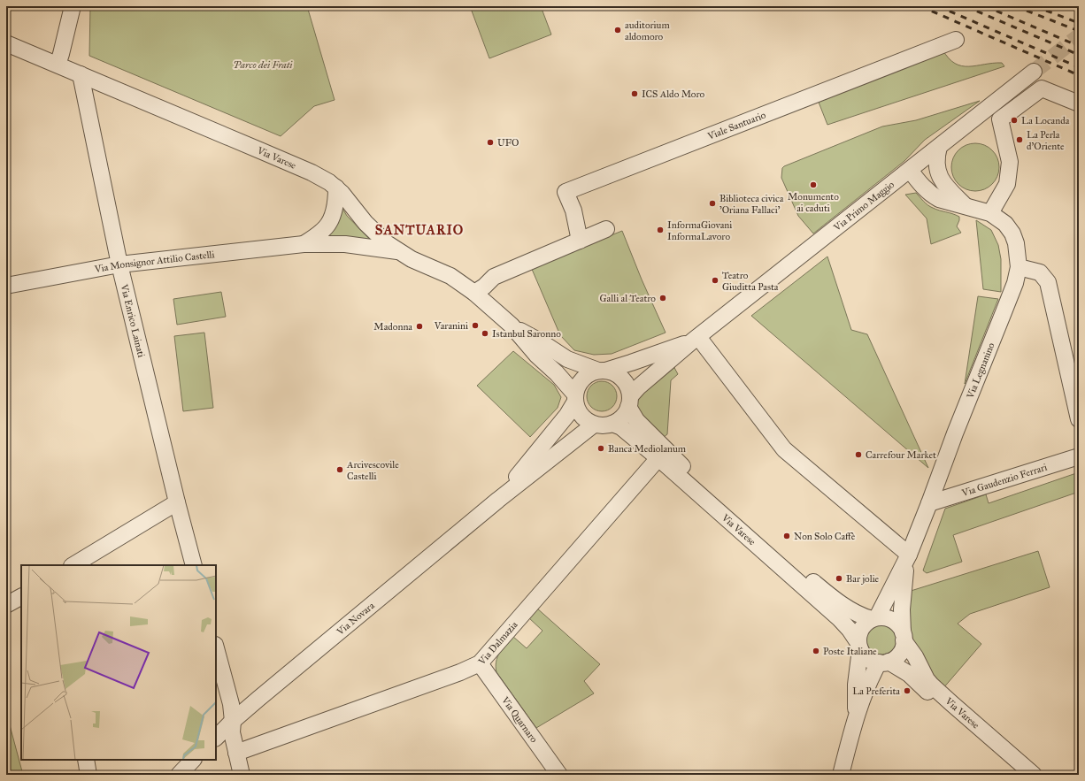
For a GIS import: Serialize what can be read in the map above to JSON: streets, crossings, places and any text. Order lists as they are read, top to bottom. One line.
{"streets":{"street":["Viale Santuario","Via Varese","Via Primo Maggio","Via Monsignor Attilio Castelli","Via Enrico Lainati","Via Legnanino","Via Gaudenzio Ferrari","Via Novara","Via Dalmazia","Via Quarnaro"]},"crossings":[["Via Varese","Via Primo Maggio"],["Via Varese","Via Monsignor Attilio Castelli"],["Via Varese","Via Enrico Lainati"],["Via Varese","Via Legnanino"],["Via Varese","Via Novara"],["Via Varese","Via Dalmazia"],["Via Primo Maggio","Via Legnanino"],["Via Primo Maggio","Via Novara"],["Via Monsignor Attilio Castelli","Via Enrico Lainati"],["Via Legnanino","Via Gaudenzio Ferrari"],["Via Dalmazia","Via Quarnaro"]],"districts":["SANTUARIO"],"parks":["Parco dei Frati"],"places":["auditorium aldomoro","ICS Aldo Moro","La Locanda","La Perla d'Oriente","UFO","Monumento ai caduti","Biblioteca civica 'Oriana Fallaci'","InformaGiovani InformaLavoro","Teatro Giuditta Pasta","Galli al Teatro","Varanini","Madonna","Istanbul Saronno","Banca Mediolanum","Carrefour Market","Arcivescovile Castelli","Non Solo Caffè","Bar jolie","Poste Italiane","La Preferita"]}
